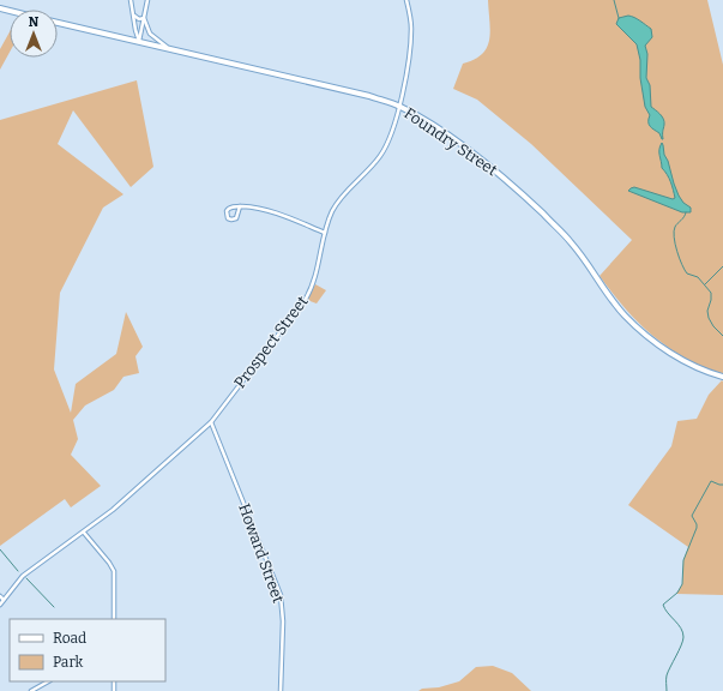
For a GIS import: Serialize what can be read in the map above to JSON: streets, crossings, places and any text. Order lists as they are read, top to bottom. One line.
{"streets":{"main road":["Foundry Street"],"street":["Prospect Street","Howard Street"]},"crossings":[["Foundry Street","Prospect Street"],["Prospect Street","Howard Street"]],"legend":["Road","Park"],"north":"top"}
